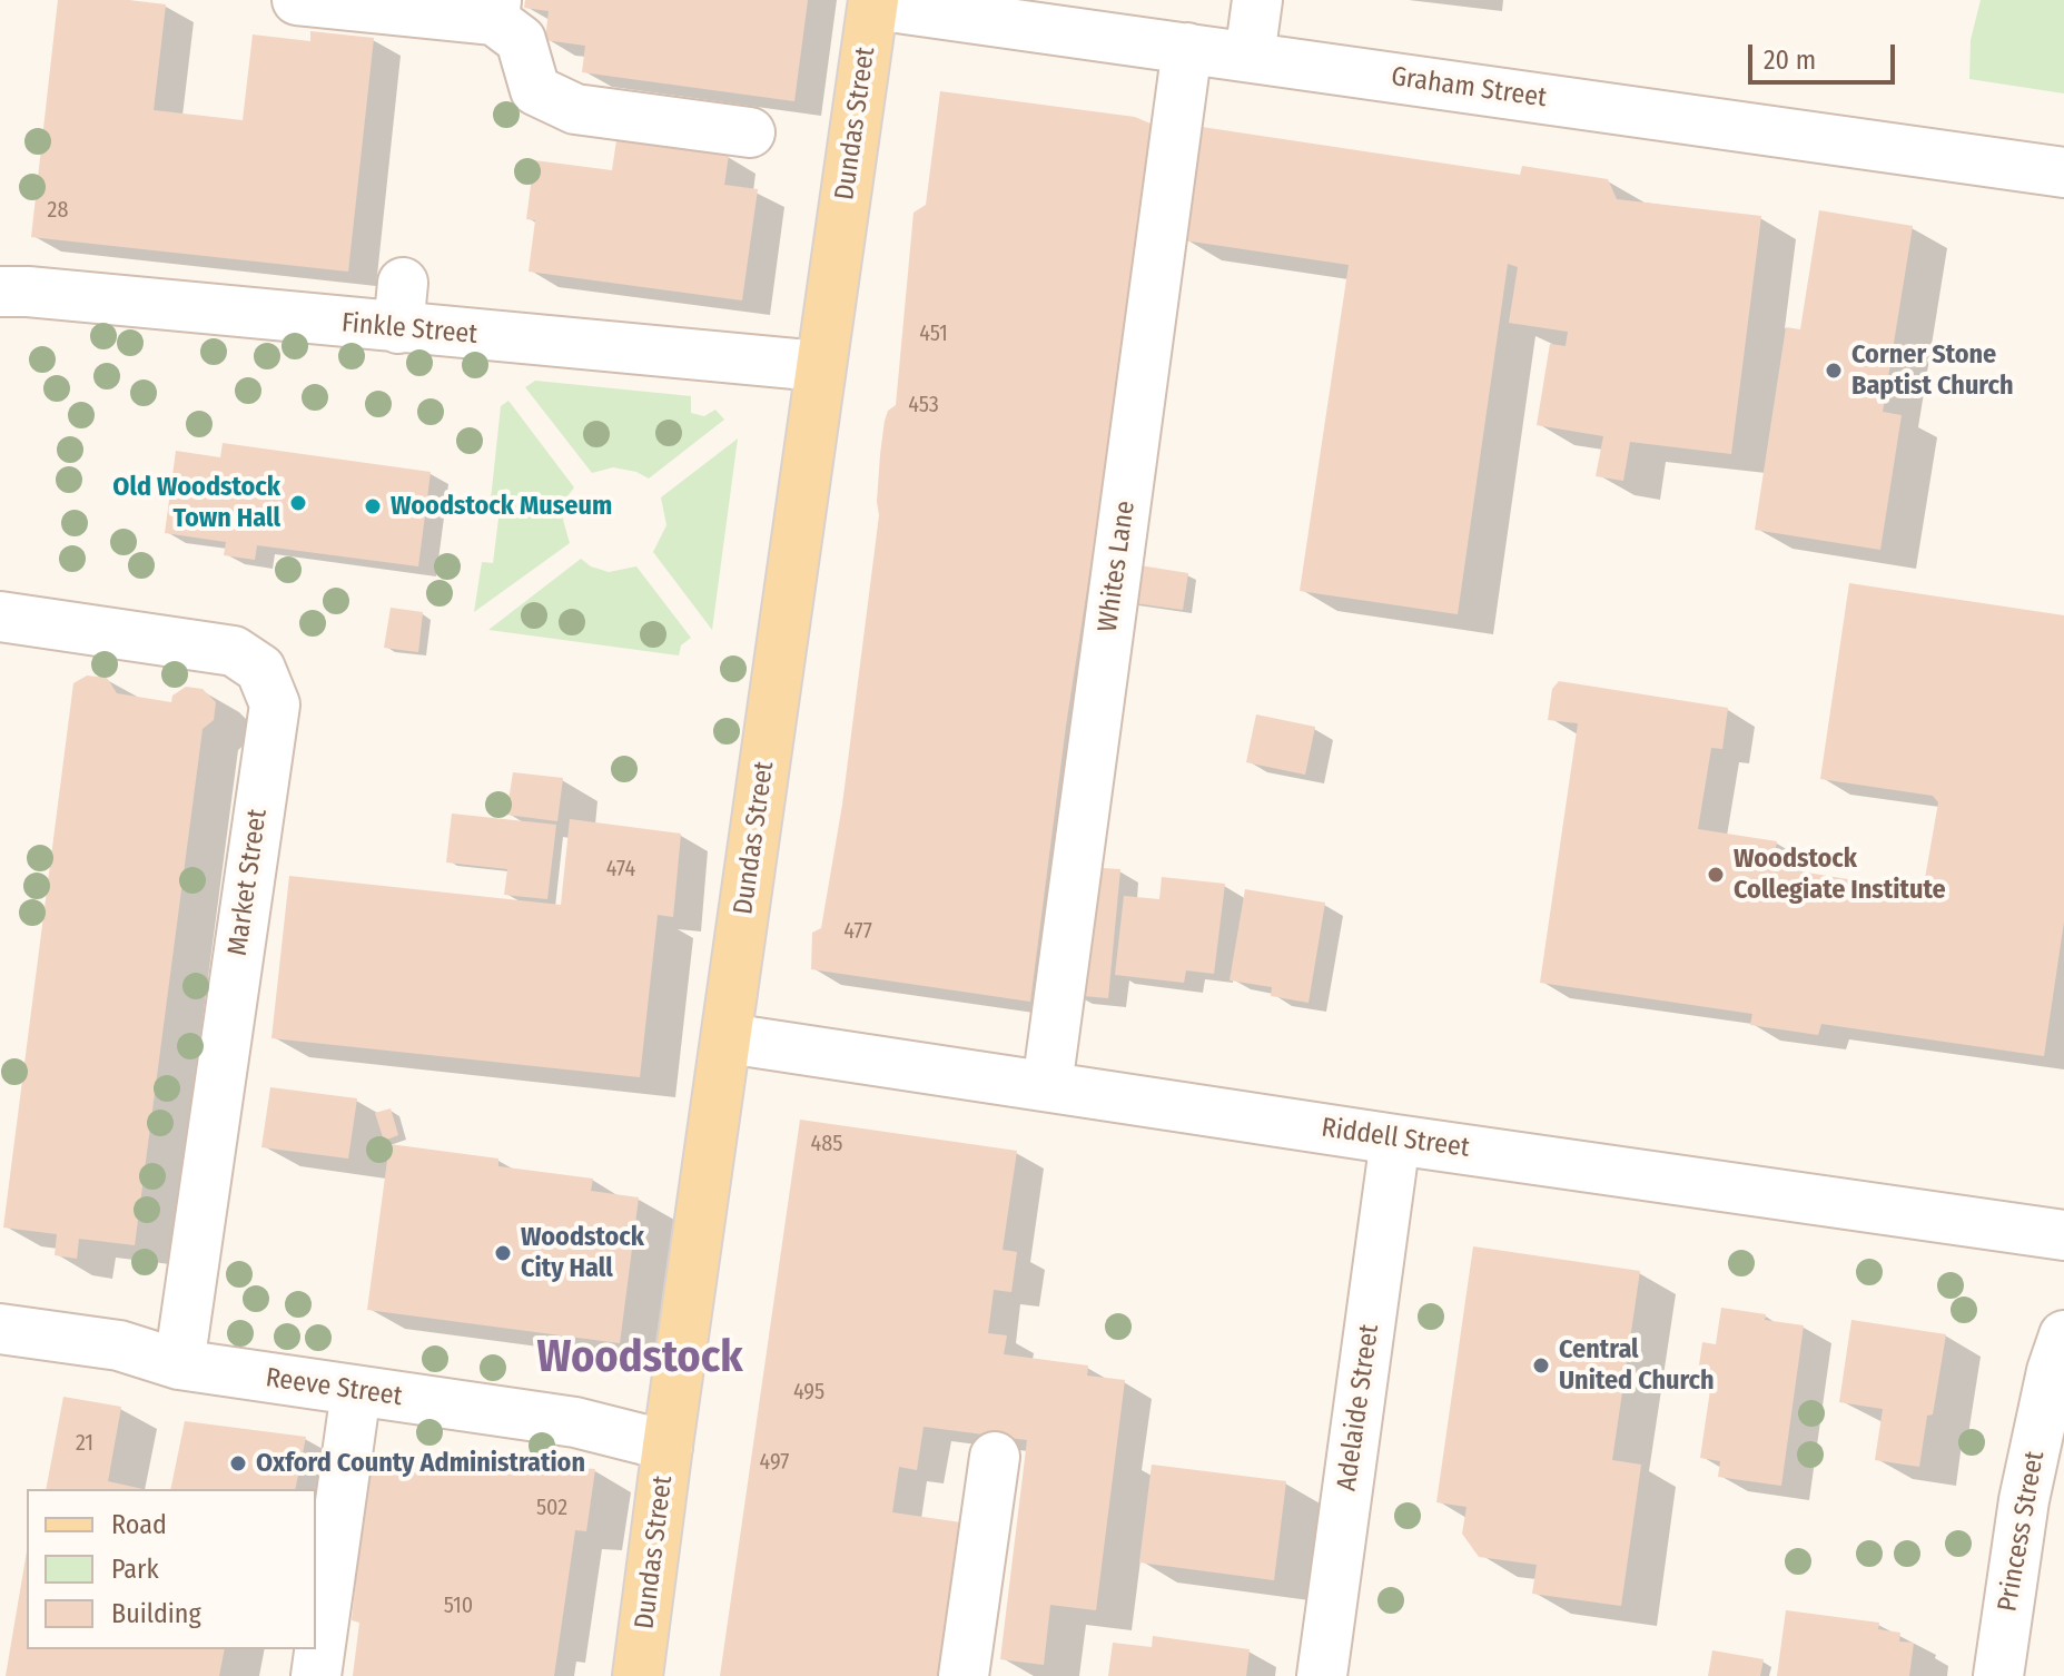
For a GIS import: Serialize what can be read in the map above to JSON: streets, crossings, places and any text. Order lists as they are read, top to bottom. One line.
{"streets":{"main road":["Dundas Street"],"street":["Graham Street","Finkle Street","Whites Lane","Market Street","Riddell Street","Reeve Street","Adelaide Street","Princess Street"]},"crossings":[["Graham Street","Dundas Street"],["Graham Street","Whites Lane"],["Dundas Street","Finkle Street"],["Dundas Street","Riddell Street"],["Dundas Street","Reeve Street"],["Whites Lane","Riddell Street"],["Market Street","Reeve Street"],["Riddell Street","Adelaide Street"]],"districts":["Woodstock"],"places":["Corner Stone Baptist Church","Old Woodstock Town Hall","Woodstock Museum","Woodstock Collegiate Institute","Woodstock City Hall","Central United Church","Oxford County Administration"],"house_numbers":["28","451","453","474","477","485","495","21","497","502","510"],"legend":["Road","Park","Building"],"scale_bar":"20 m"}
